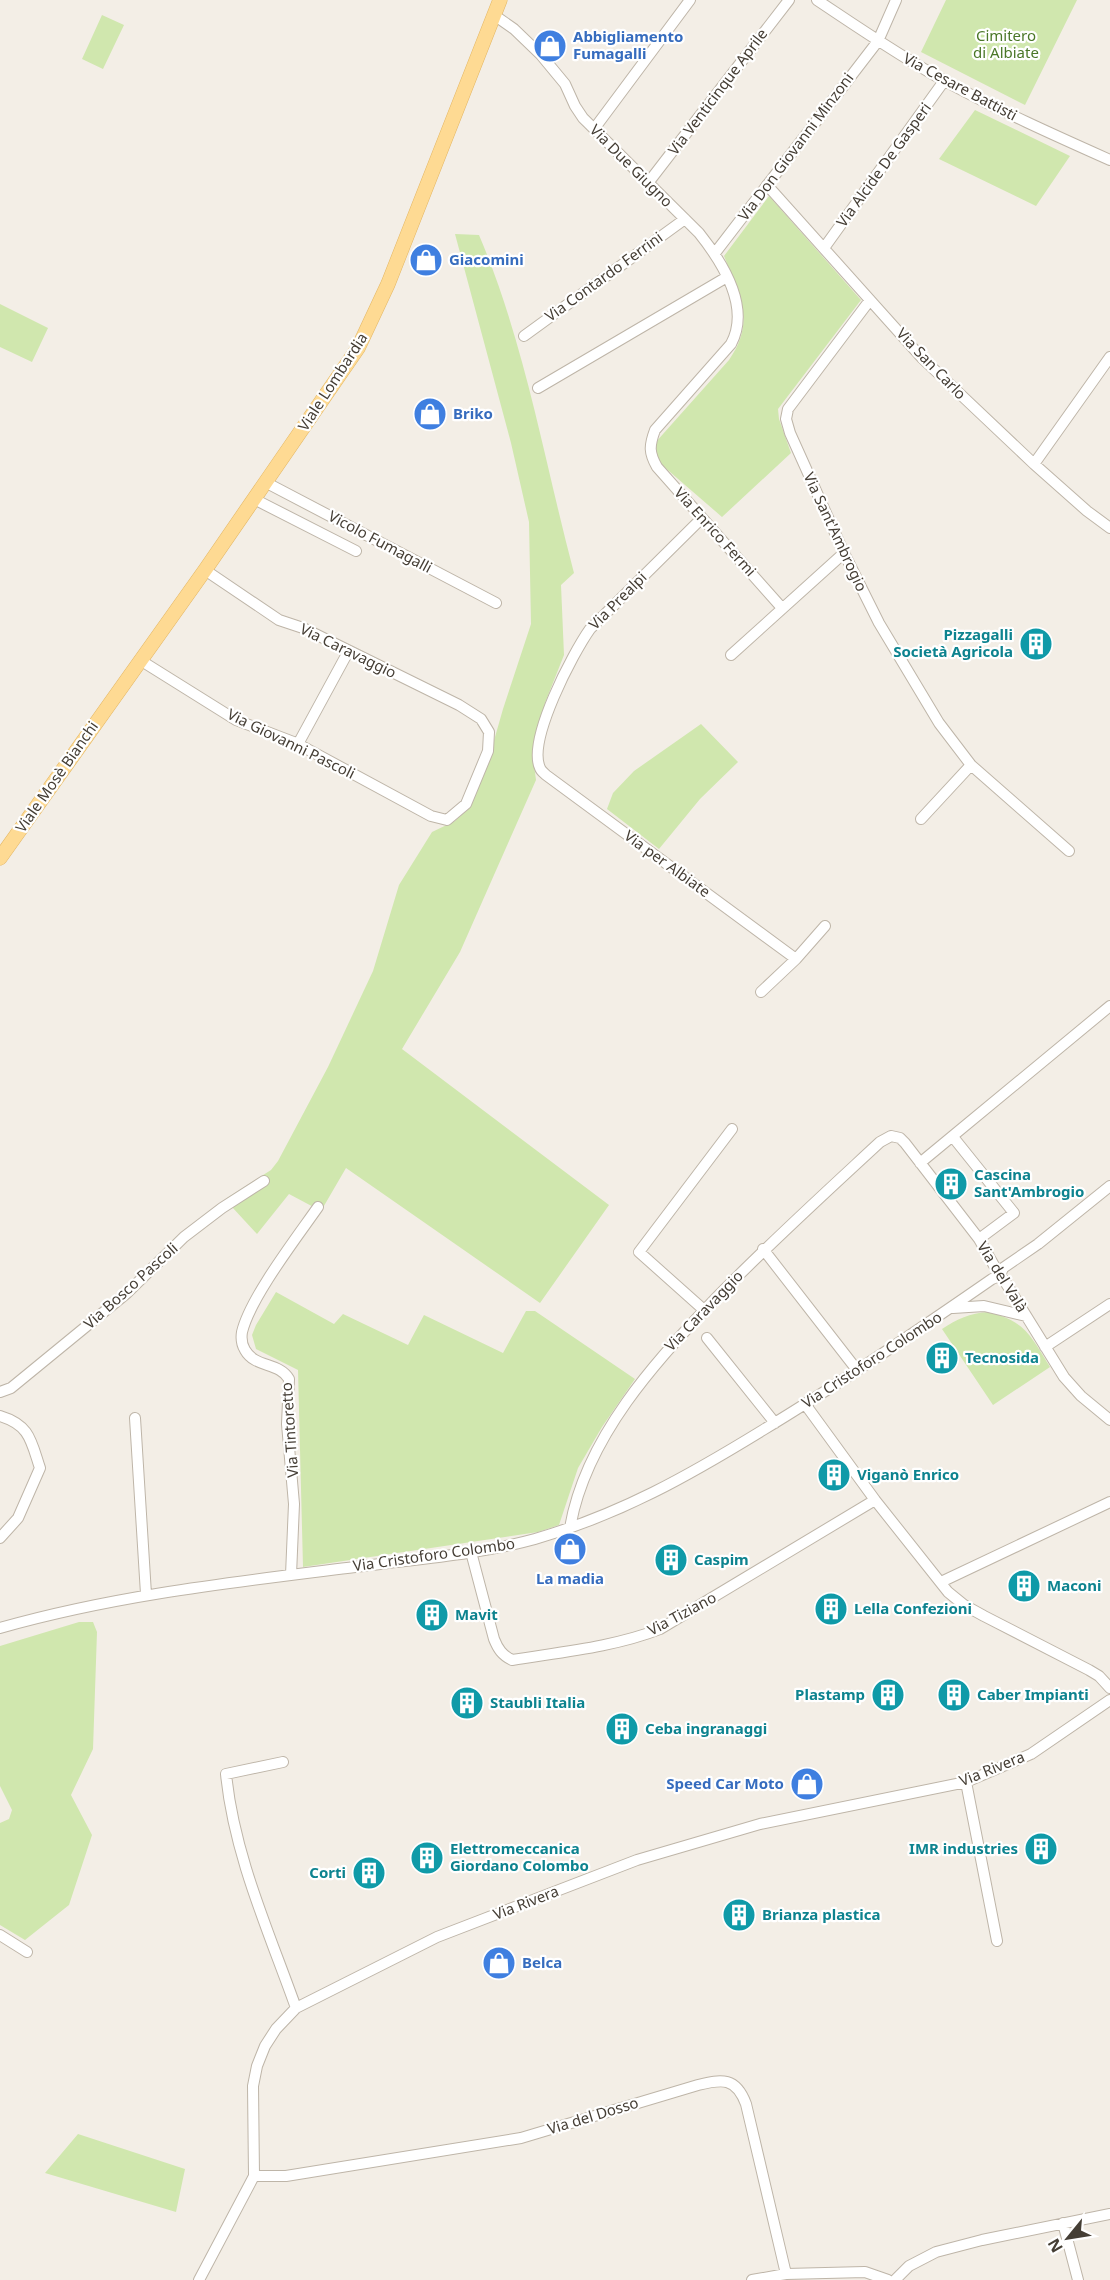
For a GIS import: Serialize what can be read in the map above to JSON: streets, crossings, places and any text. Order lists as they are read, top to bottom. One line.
{"streets":{"main road":["Viale Lombardia","Viale Mosè Bianchi"],"street":["Via Cesare Battisti","Via Venticinque Aprile","Via Don Giovanni Minzoni","Via Alcide De Gasperi","Via Due Giugno","Via Contardo Ferrini","Via San Carlo","Via Enrico Fermi","Via Sant'Ambrogio","Vicolo Fumagalli","Via Prealpi","Via Caravaggio","Via Giovanni Pascoli","Via per Albiate","Via del Valà","Via Bosco Pascoli","Via Cristoforo Colombo","Via Tintoretto","Via Tiziano","Via Rivera","Via del Dosso"]},"crossings":[["Via Cesare Battisti","Via Don Giovanni Minzoni"],["Via Cesare Battisti","Via Alcide De Gasperi"],["Via Venticinque Aprile","Via Due Giugno"],["Via Don Giovanni Minzoni","Via Due Giugno"],["Via Don Giovanni Minzoni","Via San Carlo"],["Via Alcide De Gasperi","Via San Carlo"],["Via Due Giugno","Via Contardo Ferrini"],["Via Due Giugno","Viale Lombardia"],["Via Due Giugno","Via Enrico Fermi"],["Via San Carlo","Via Sant'Ambrogio"],["Viale Lombardia","Vicolo Fumagalli"],["Viale Lombardia","Via Caravaggio"],["Viale Lombardia","Via Giovanni Pascoli"],["Viale Lombardia","Viale Mosè Bianchi"],["Via Enrico Fermi","Via Prealpi"],["Via Prealpi","Via per Albiate"],["Via Caravaggio","Via Giovanni Pascoli"],["Via Caravaggio","Via del Valà"],["Via Caravaggio","Via Cristoforo Colombo"],["Via del Valà","Via Cristoforo Colombo"],["Via Cristoforo Colombo","Via Tintoretto"],["Via Cristoforo Colombo","Via Tiziano"],["Via Rivera","Via del Dosso"]],"parks":["Cimitero di Albiate"],"places":{"shop":["Abbigliamento Fumagalli","Giacomini","Briko","La madia","Speed Car Moto","Belca"],"building":["Pizzagalli Società Agricola","Cascina Sant'Ambrogio","Tecnosida","Viganò Enrico","Caspim","Maconi","Lella Confezioni","Mavit","Plastamp","Caber Impianti","Staubli Italia","Ceba ingranaggi","IMR industries","Elettromeccanica Giordano Colombo","Corti","Brianza plastica"]},"north":"bottom left"}
